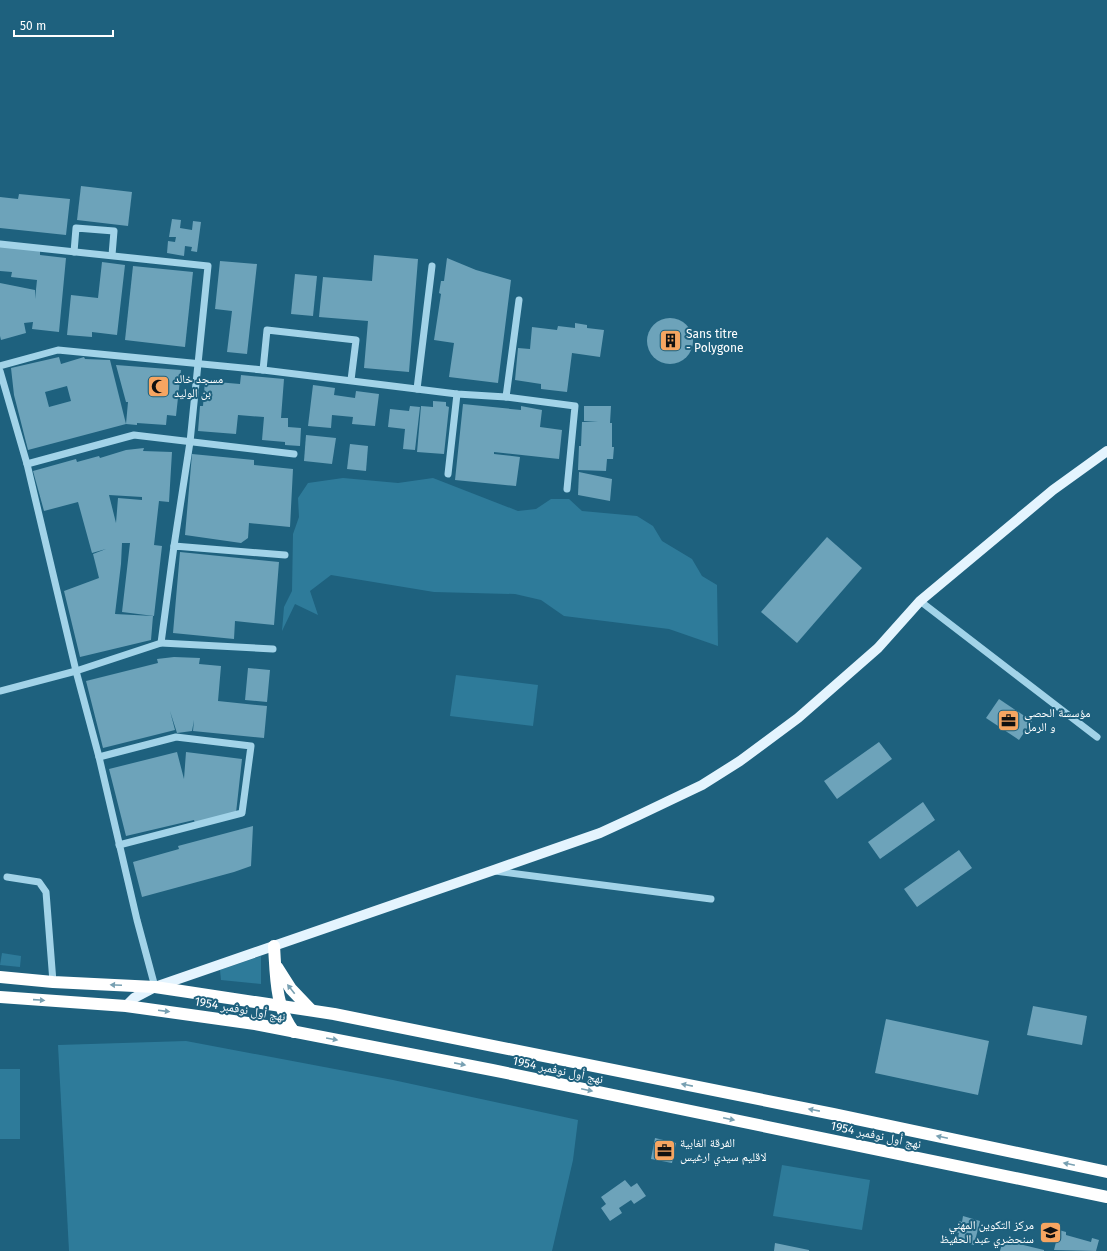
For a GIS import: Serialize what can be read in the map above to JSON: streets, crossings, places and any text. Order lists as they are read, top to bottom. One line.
{"streets":{"highway":["نهج أول نوفمبر 1954"]},"places":{"building":["Sans titre - Polygone"],"mosque":["مسجد خالد بن الوليد"],"office":["مؤسسة الحصى و الرمل","الفرقة الغابية لاقليم سيدي ارغيس"],"school or university":["مركز التكوين المهني سنحضري عبد الحفيظ"]},"scale_bar":"50 m"}
